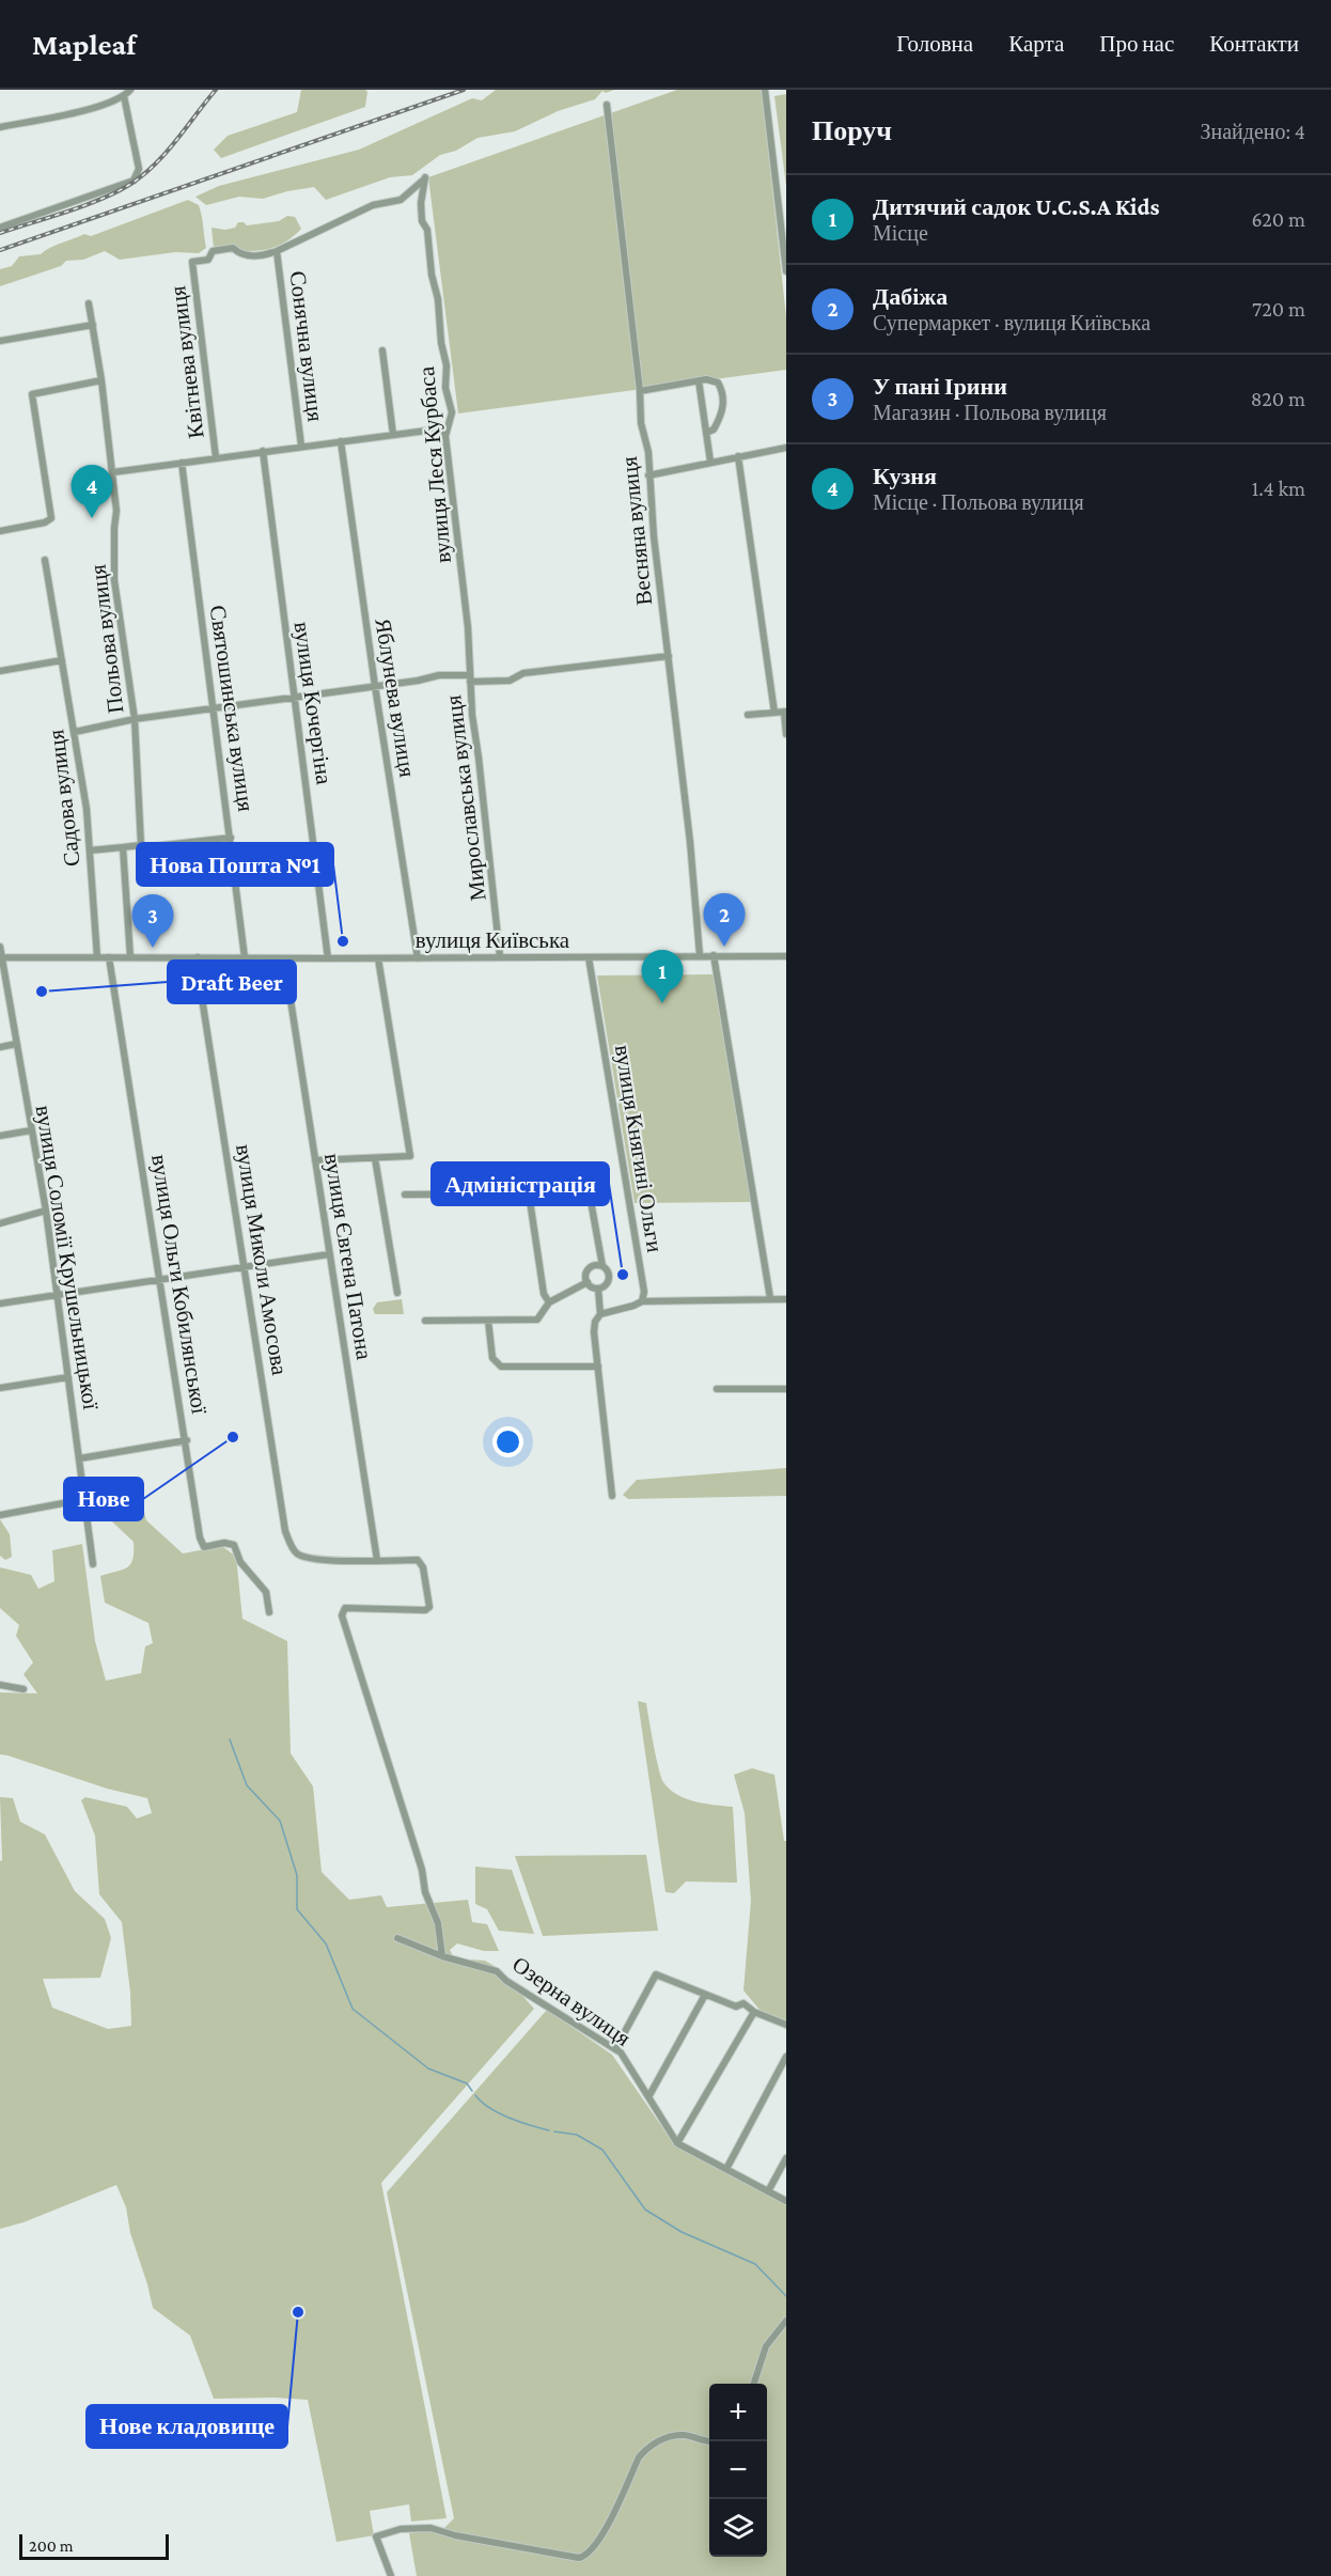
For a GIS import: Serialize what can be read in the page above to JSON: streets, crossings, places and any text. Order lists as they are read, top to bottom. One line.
{"streets":{"street":["Сонячна вулиця","Квітнева вулиця","вулиця Леся Курбаса","Весняна вулиця","Польова вулиця","Яблунева вулиця","вулиця Кочергіна","Святошинська вулиця","Садова вулиця","Мирославська вулиця","вулиця Київська","вулиця Княгині Ольги","вулиця Євгена Патона","вулиця Соломії Крушельницької","вулиця Миколи Амосова","вулиця Ольги Кобилянської","Озерна вулиця"]},"crossings":[["Сонячна вулиця","Квітнева вулиця"],["Сонячна вулиця","вулиця Леся Курбаса"],["Квітнева вулиця","вулиця Леся Курбаса"],["вулиця Леся Курбаса","Мирославська вулиця"],["Весняна вулиця","вулиця Київська"],["Яблунева вулиця","вулиця Київська"],["вулиця Кочергіна","вулиця Київська"],["Святошинська вулиця","вулиця Київська"],["Садова вулиця","вулиця Київська"],["Мирославська вулиця","вулиця Київська"],["вулиця Київська","вулиця Княгині Ольги"],["вулиця Київська","вулиця Євгена Патона"],["вулиця Київська","вулиця Соломії Крушельницької"],["вулиця Київська","вулиця Миколи Амосова"],["вулиця Київська","вулиця Ольги Кобилянської"],["вулиця Євгена Патона","вулиця Миколи Амосова"]],"places":["Нова Пошта №1","Draft Beer","Адміністрація","Нове","Нове кладовище"],"scale_bar":"200 m","page":{"header":"Mapleaf","nav":["Головна","Карта","Про нас","Контакти"],"heading":["Поруч","Знайдено: 4"],"list":[{"mark":"1","name":"Дитячий садок U.C.S.A Kids","note":"Місце","value":"620 m"},{"mark":"2","name":"Дабіжа","note":"Супермаркет · вулиця Київська","value":"720 m"},{"mark":"3","name":"У пані Ірини","note":"Магазин · Польова вулиця","value":"820 m"},{"mark":"4","name":"Кузня","note":"Місце · Польова вулиця","value":"1.4 km"}],"pins":["4","2","3","1"],"map_buttons":["+","−"],"scale":"200 m"}}
